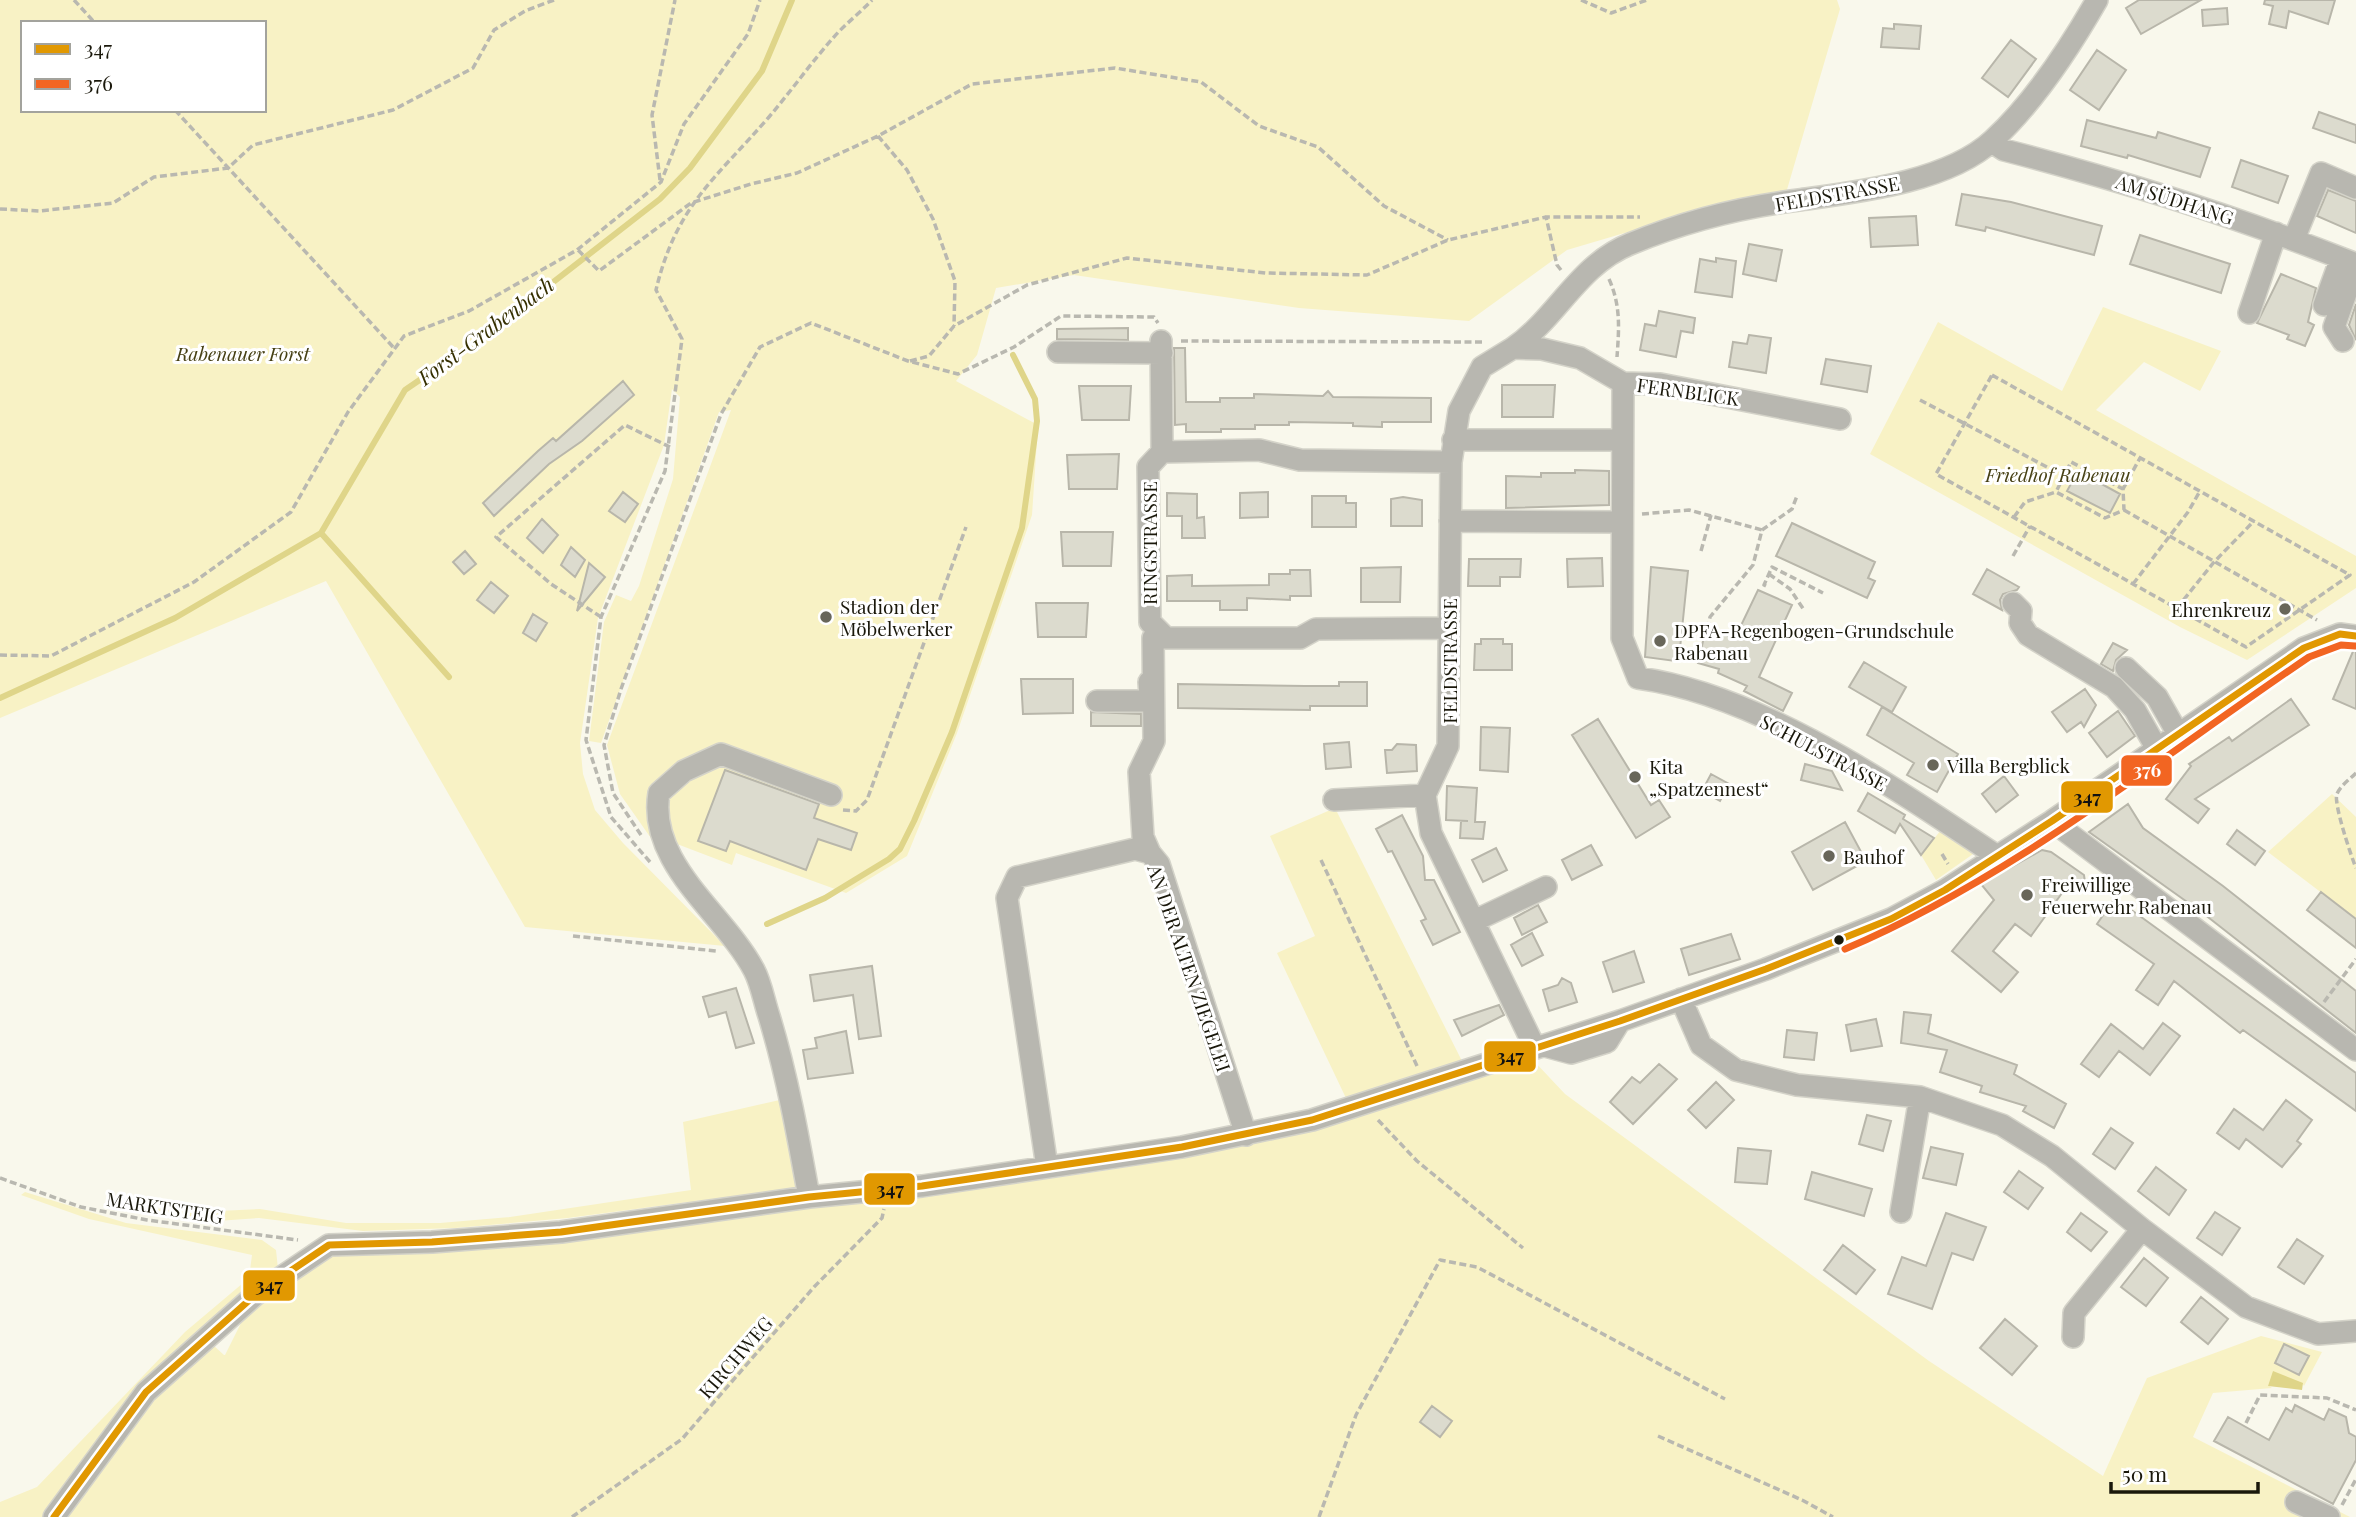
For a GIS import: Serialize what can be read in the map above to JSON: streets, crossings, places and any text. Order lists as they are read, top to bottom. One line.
{"streets":{"street":["FELDSTRASSE","AM SÜDHANG","FERNBLICK","RINGSTRASSE","SCHULSTRASSE","AN DER ALTEN ZIEGELEI"],"path":["MARKTSTEIG","KIRCHWEG"]},"crossings":[["FELDSTRASSE","AM SÜDHANG"],["FELDSTRASSE","FERNBLICK"],["FELDSTRASSE","RINGSTRASSE"]],"water":["Forst-Grabenbach"],"parks":["Rabenauer Forst","Friedhof Rabenau"],"places":["Ehrenkreuz","Stadion der Möbelwerker","DPFA-Regenbogen-Grundschule Rabenau","Villa Bergblick","Kita „Spatzennest“","Bauhof","Freiwillige Feuerwehr Rabenau"],"lines":["transit line 347","transit line 376"],"legend":["347","376"],"scale_bar":"50 m"}
